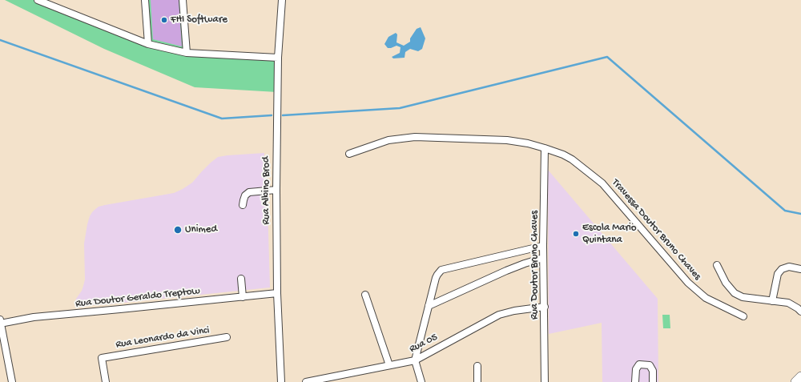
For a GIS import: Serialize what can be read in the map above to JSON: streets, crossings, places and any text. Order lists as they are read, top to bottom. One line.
{"streets":{"street":["Rua Albino Brod","Travessa Doutor Bruno Chaves","Rua Doutor Bruno Chaves","Rua Doutor Geraldo Treptow","Rua Leonardo da Vinci","Rua 05"]},"crossings":[["Rua Albino Brod","Rua Doutor Geraldo Treptow"],["Travessa Doutor Bruno Chaves","Rua Doutor Bruno Chaves"],["Rua Doutor Bruno Chaves","Rua 05"]],"places":["FHI Software","Unimed","Escola Mario Quintana"]}
